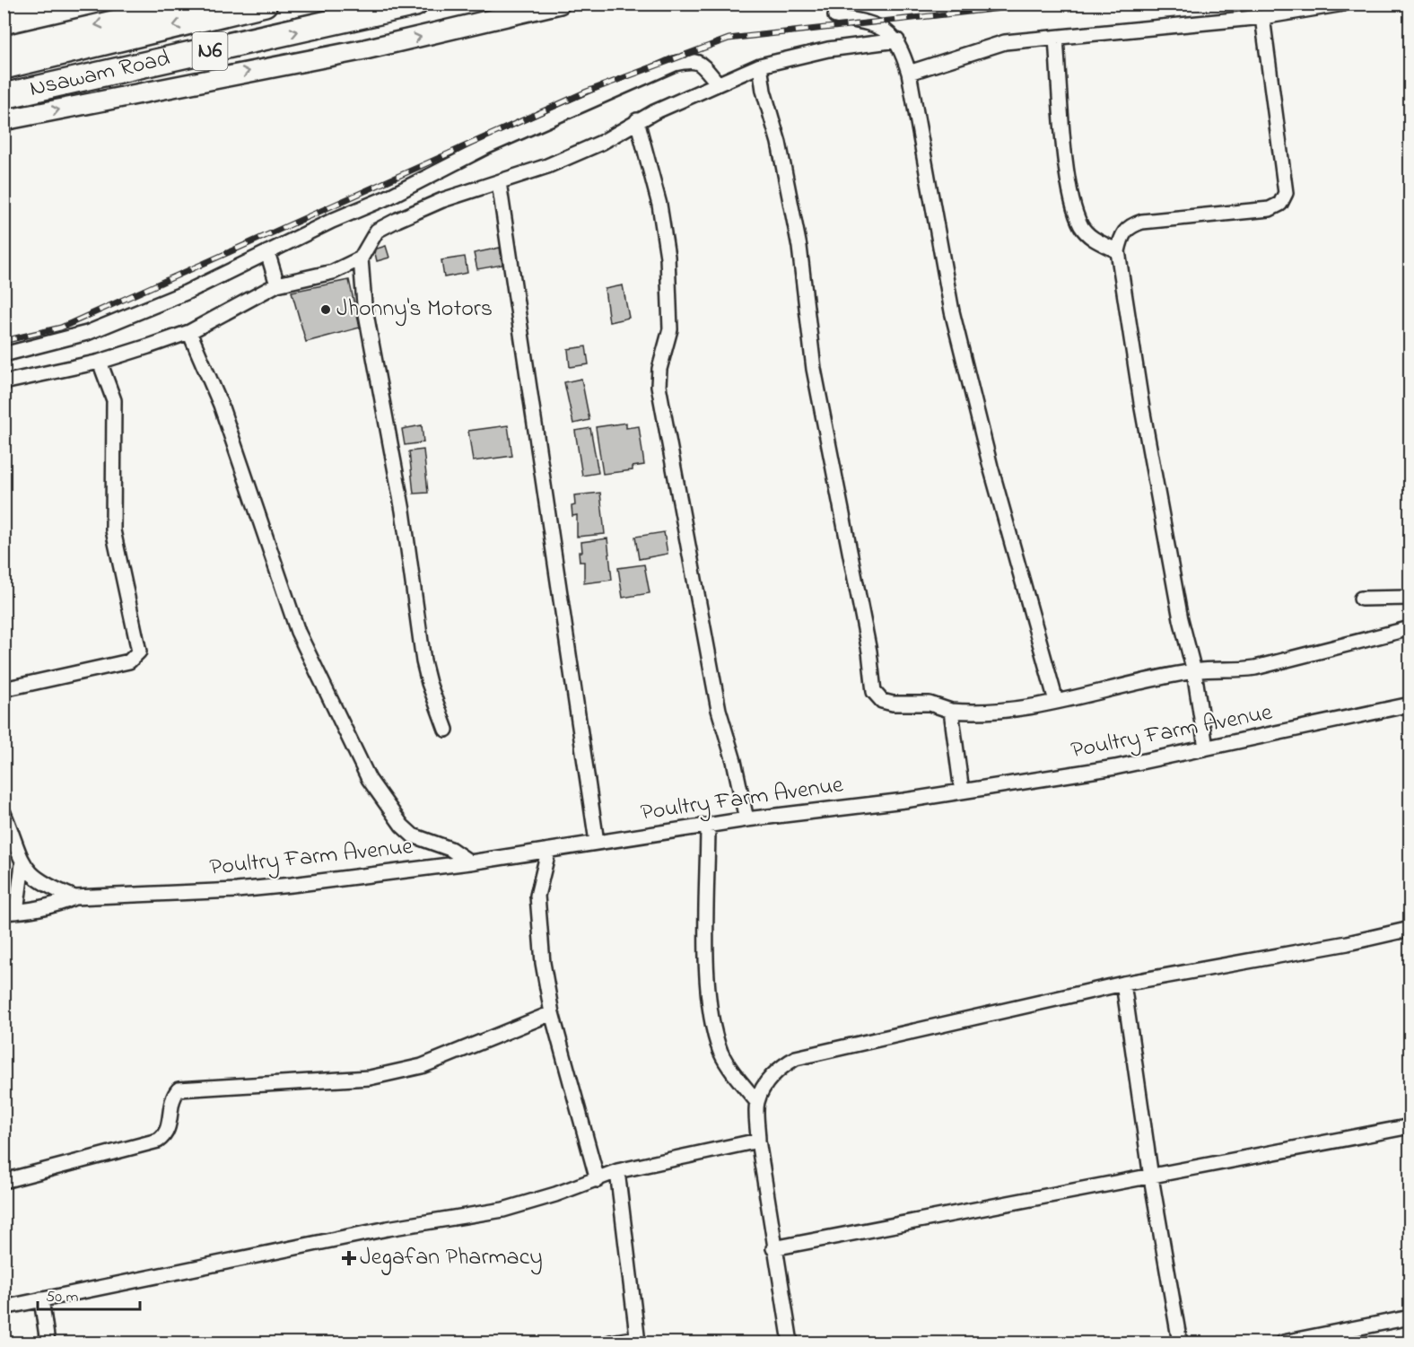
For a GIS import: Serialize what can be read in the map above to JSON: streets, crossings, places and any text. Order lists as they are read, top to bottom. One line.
{"streets":{"highway":["N6","Nsawam Road"],"street":["Poultry Farm Avenue"]},"places":{"other":["Jhonny's Motors"],"health":["Jegafan Pharmacy"]},"scale_bar":"50 m"}
